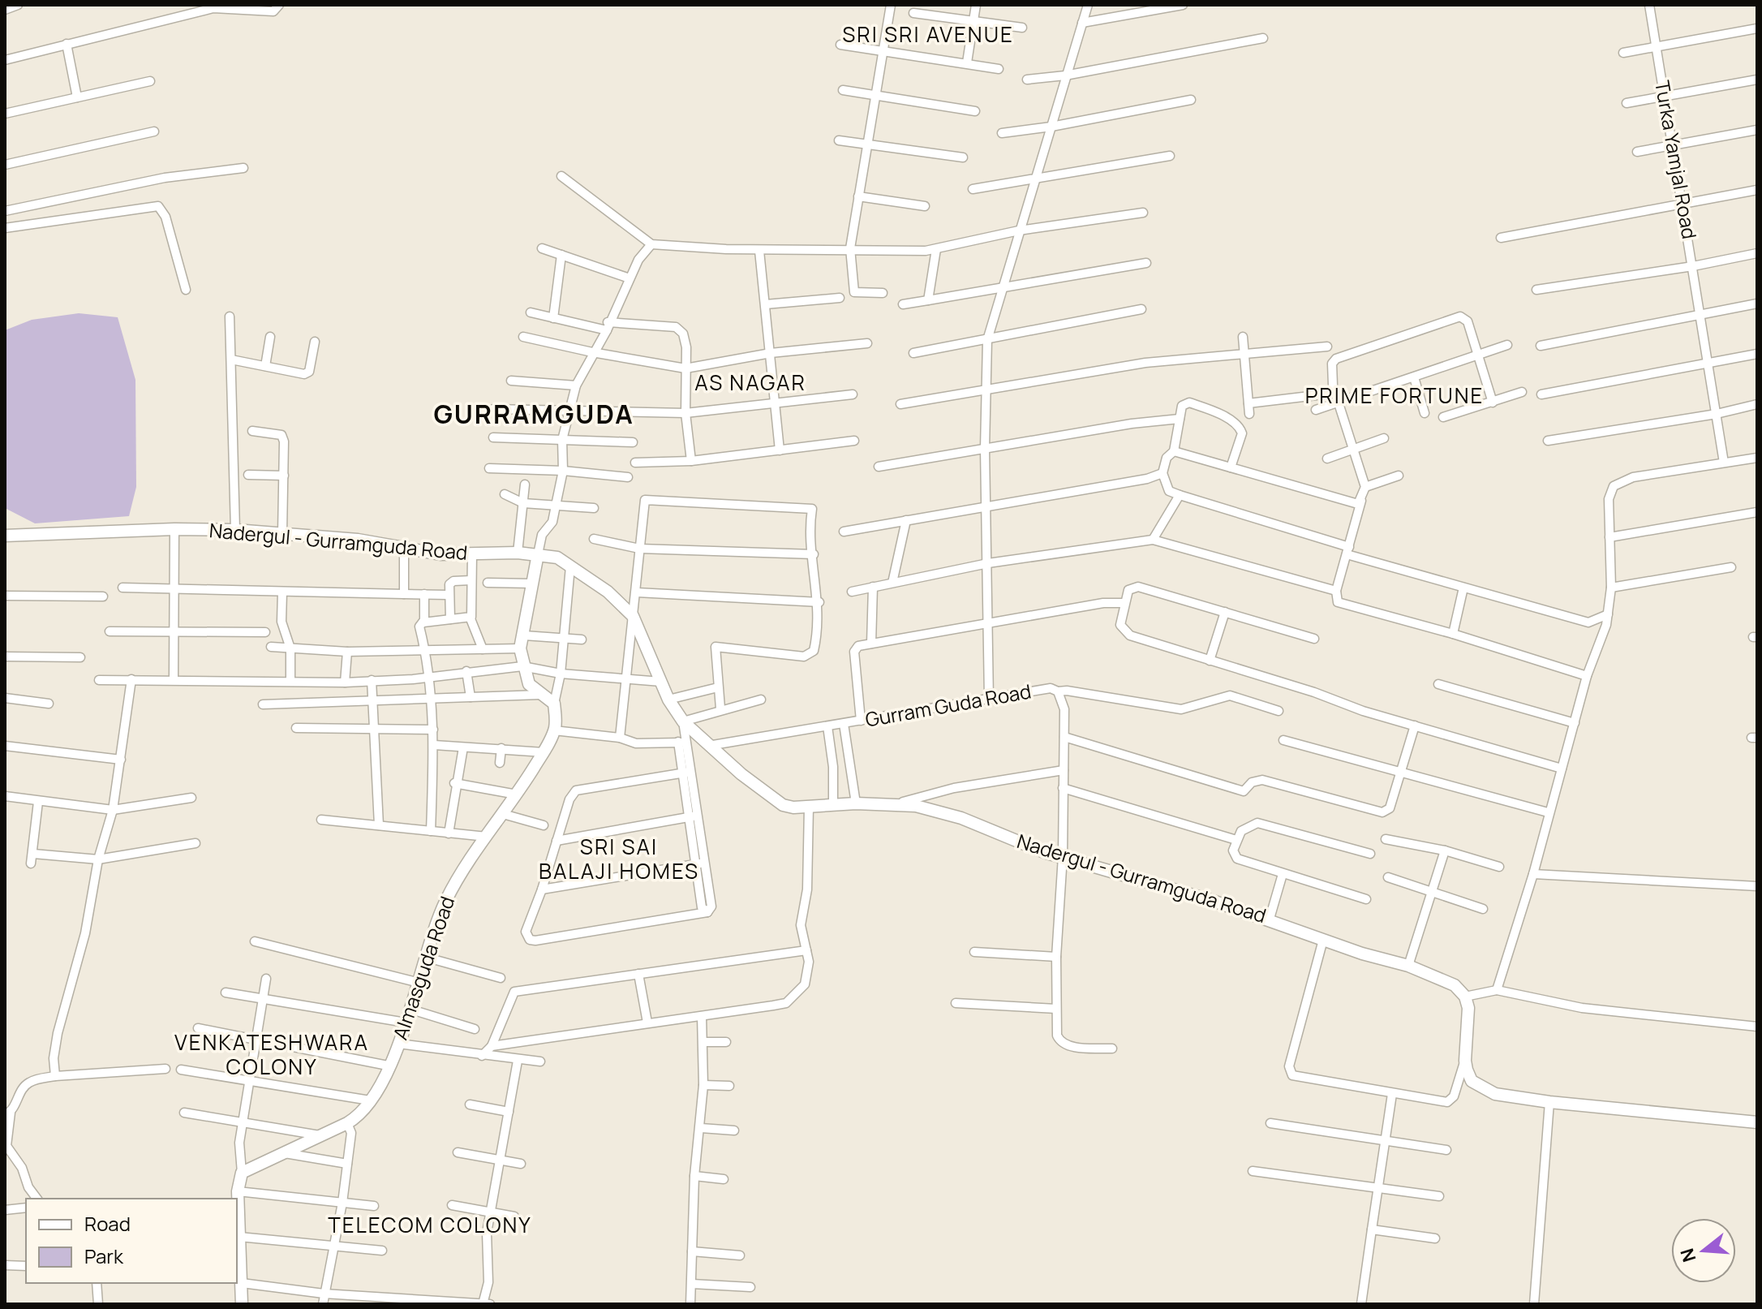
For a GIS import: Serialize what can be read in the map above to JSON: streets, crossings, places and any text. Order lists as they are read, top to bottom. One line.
{"streets":{"main road":["Nadergul - Gurramguda Road","Almasguda Road"],"street":["Turka Yamjal Road","Gurram Guda Road"]},"crossings":[["Nadergul - Gurramguda Road","Gurram Guda Road"]],"districts":["SRI SRI AVENUE","AS NAGAR","PRIME FORTUNE","GURRAMGUDA","SRI SAI BALAJI HOMES","VENKATESHWARA COLONY","TELECOM COLONY"],"legend":["Road","Park"],"north":"left"}
